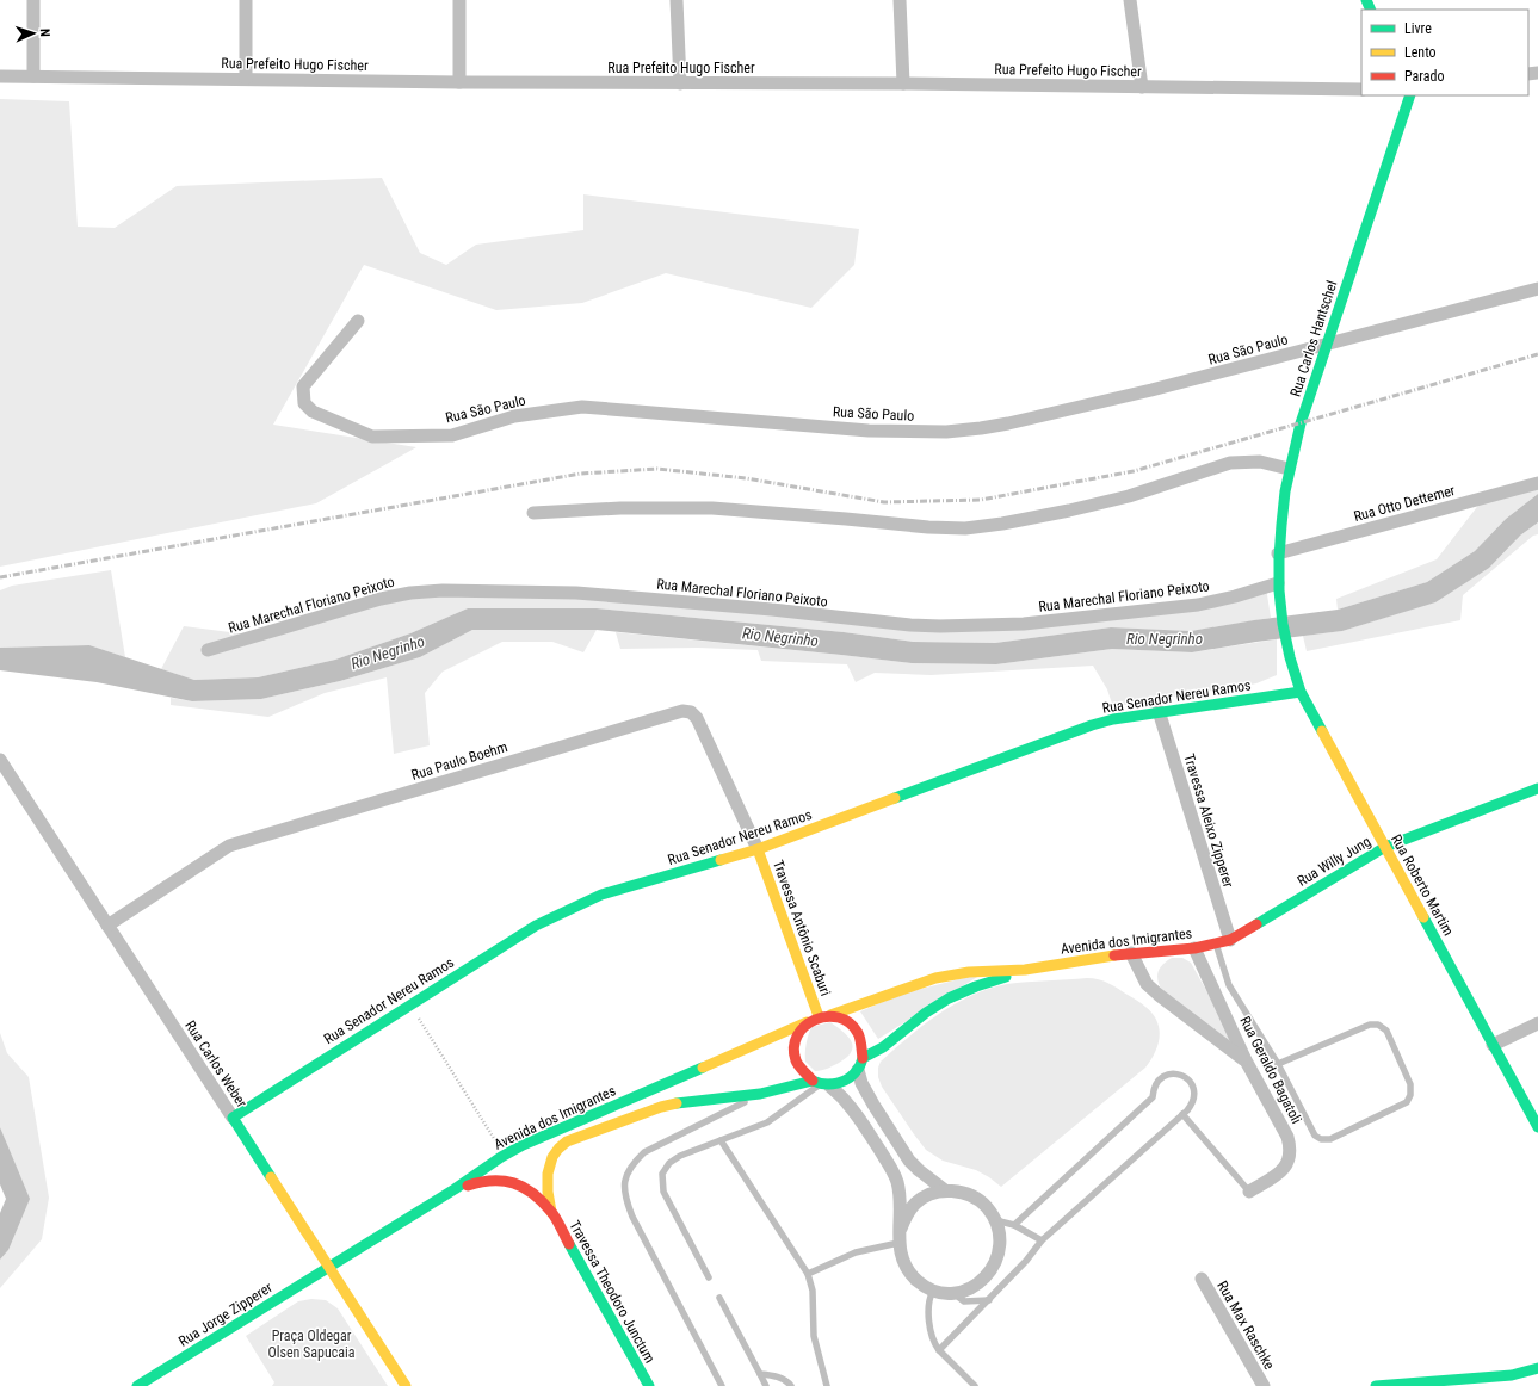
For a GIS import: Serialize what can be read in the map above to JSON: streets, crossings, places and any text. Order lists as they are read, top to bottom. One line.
{"streets":{"main road":["Rua Carlos Hantschel","Rua Senador Nereu Ramos","Rua Willy Jung","Rua Roberto Martim","Travessa Antônio Scaburi","Avenida dos Imigrantes","Rua Carlos Weber","Travessa Theodoro Junctum","Rua Jorge Zipperer"],"street":["Rua Prefeito Hugo Fischer","Rua São Paulo","Rua Otto Dettemer","Rua Marechal Floriano Peixoto","Rua Paulo Boehm","Travessa Aleixo Zipperer","Rua Geraldo Bagatoli","Rua Max Raschke"]},"crossings":[["Rua Carlos Hantschel","Rua São Paulo"],["Rua Carlos Hantschel","Rua Otto Dettemer"],["Rua Carlos Hantschel","Rua Marechal Floriano Peixoto"],["Rua Carlos Hantschel","Rua Roberto Martim"],["Rua Senador Nereu Ramos","Rua Paulo Boehm"],["Rua Senador Nereu Ramos","Travessa Aleixo Zipperer"],["Rua Senador Nereu Ramos","Rua Roberto Martim"],["Rua Senador Nereu Ramos","Travessa Antônio Scaburi"],["Rua Senador Nereu Ramos","Rua Carlos Weber"],["Rua Paulo Boehm","Travessa Antônio Scaburi"],["Rua Paulo Boehm","Rua Carlos Weber"],["Travessa Aleixo Zipperer","Rua Willy Jung"],["Travessa Aleixo Zipperer","Avenida dos Imigrantes"],["Rua Willy Jung","Rua Roberto Martim"],["Rua Willy Jung","Avenida dos Imigrantes"],["Travessa Antônio Scaburi","Avenida dos Imigrantes"],["Avenida dos Imigrantes","Rua Carlos Weber"],["Avenida dos Imigrantes","Rua Geraldo Bagatoli"],["Avenida dos Imigrantes","Travessa Theodoro Junctum"],["Avenida dos Imigrantes","Rua Jorge Zipperer"],["Rua Carlos Weber","Rua Jorge Zipperer"]],"water":["Rio Negrinho"],"parks":["Praça Oldegar Olsen Sapucaia"],"legend":["Livre","Lento","Parado"],"north":"right"}
